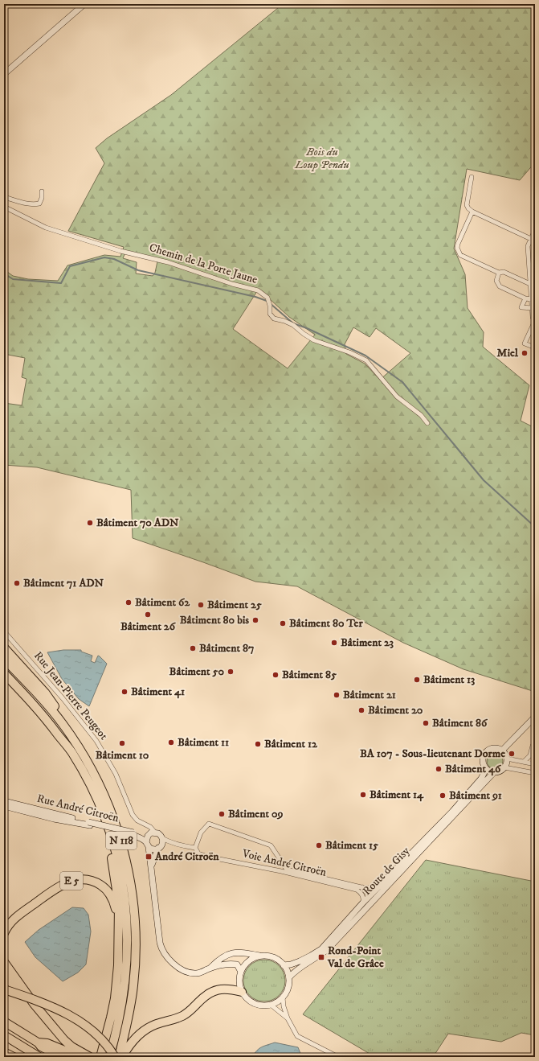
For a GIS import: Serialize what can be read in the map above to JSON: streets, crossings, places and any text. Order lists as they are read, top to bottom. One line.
{"streets":{"highway":["N 118","E 5"],"street":["Chemin de la Porte Jaune","Rue Jean-Pierre Peugeot","Rue André Citroën","Voie André Citroën","Route de Gisy"]},"crossings":[["Rue Jean-Pierre Peugeot","Rue André Citroën"],["Voie André Citroën","Route de Gisy"]],"parks":["Bois du Loup Pendu"],"places":{"other":["Miel","Bâtiment 70 ADN","Bâtiment 71 ADN","Bâtiment 62","Bâtiment 25","Bâtiment 26","Bâtiment 80 bis","Bâtiment 80 Ter","Bâtiment 23","Bâtiment 87","Bâtiment 50","Bâtiment 85","Bâtiment 13","Bâtiment 41","Bâtiment 21","Bâtiment 20","Bâtiment 86","Bâtiment 11","Bâtiment 10","Bâtiment 12","BA 107 - Sous-lieutenant Dorme","Bâtiment 46","Bâtiment 14","Bâtiment 91","Bâtiment 09","Bâtiment 15"],"transit":["André Citroën","Rond-Point Val de Grâce"]}}
